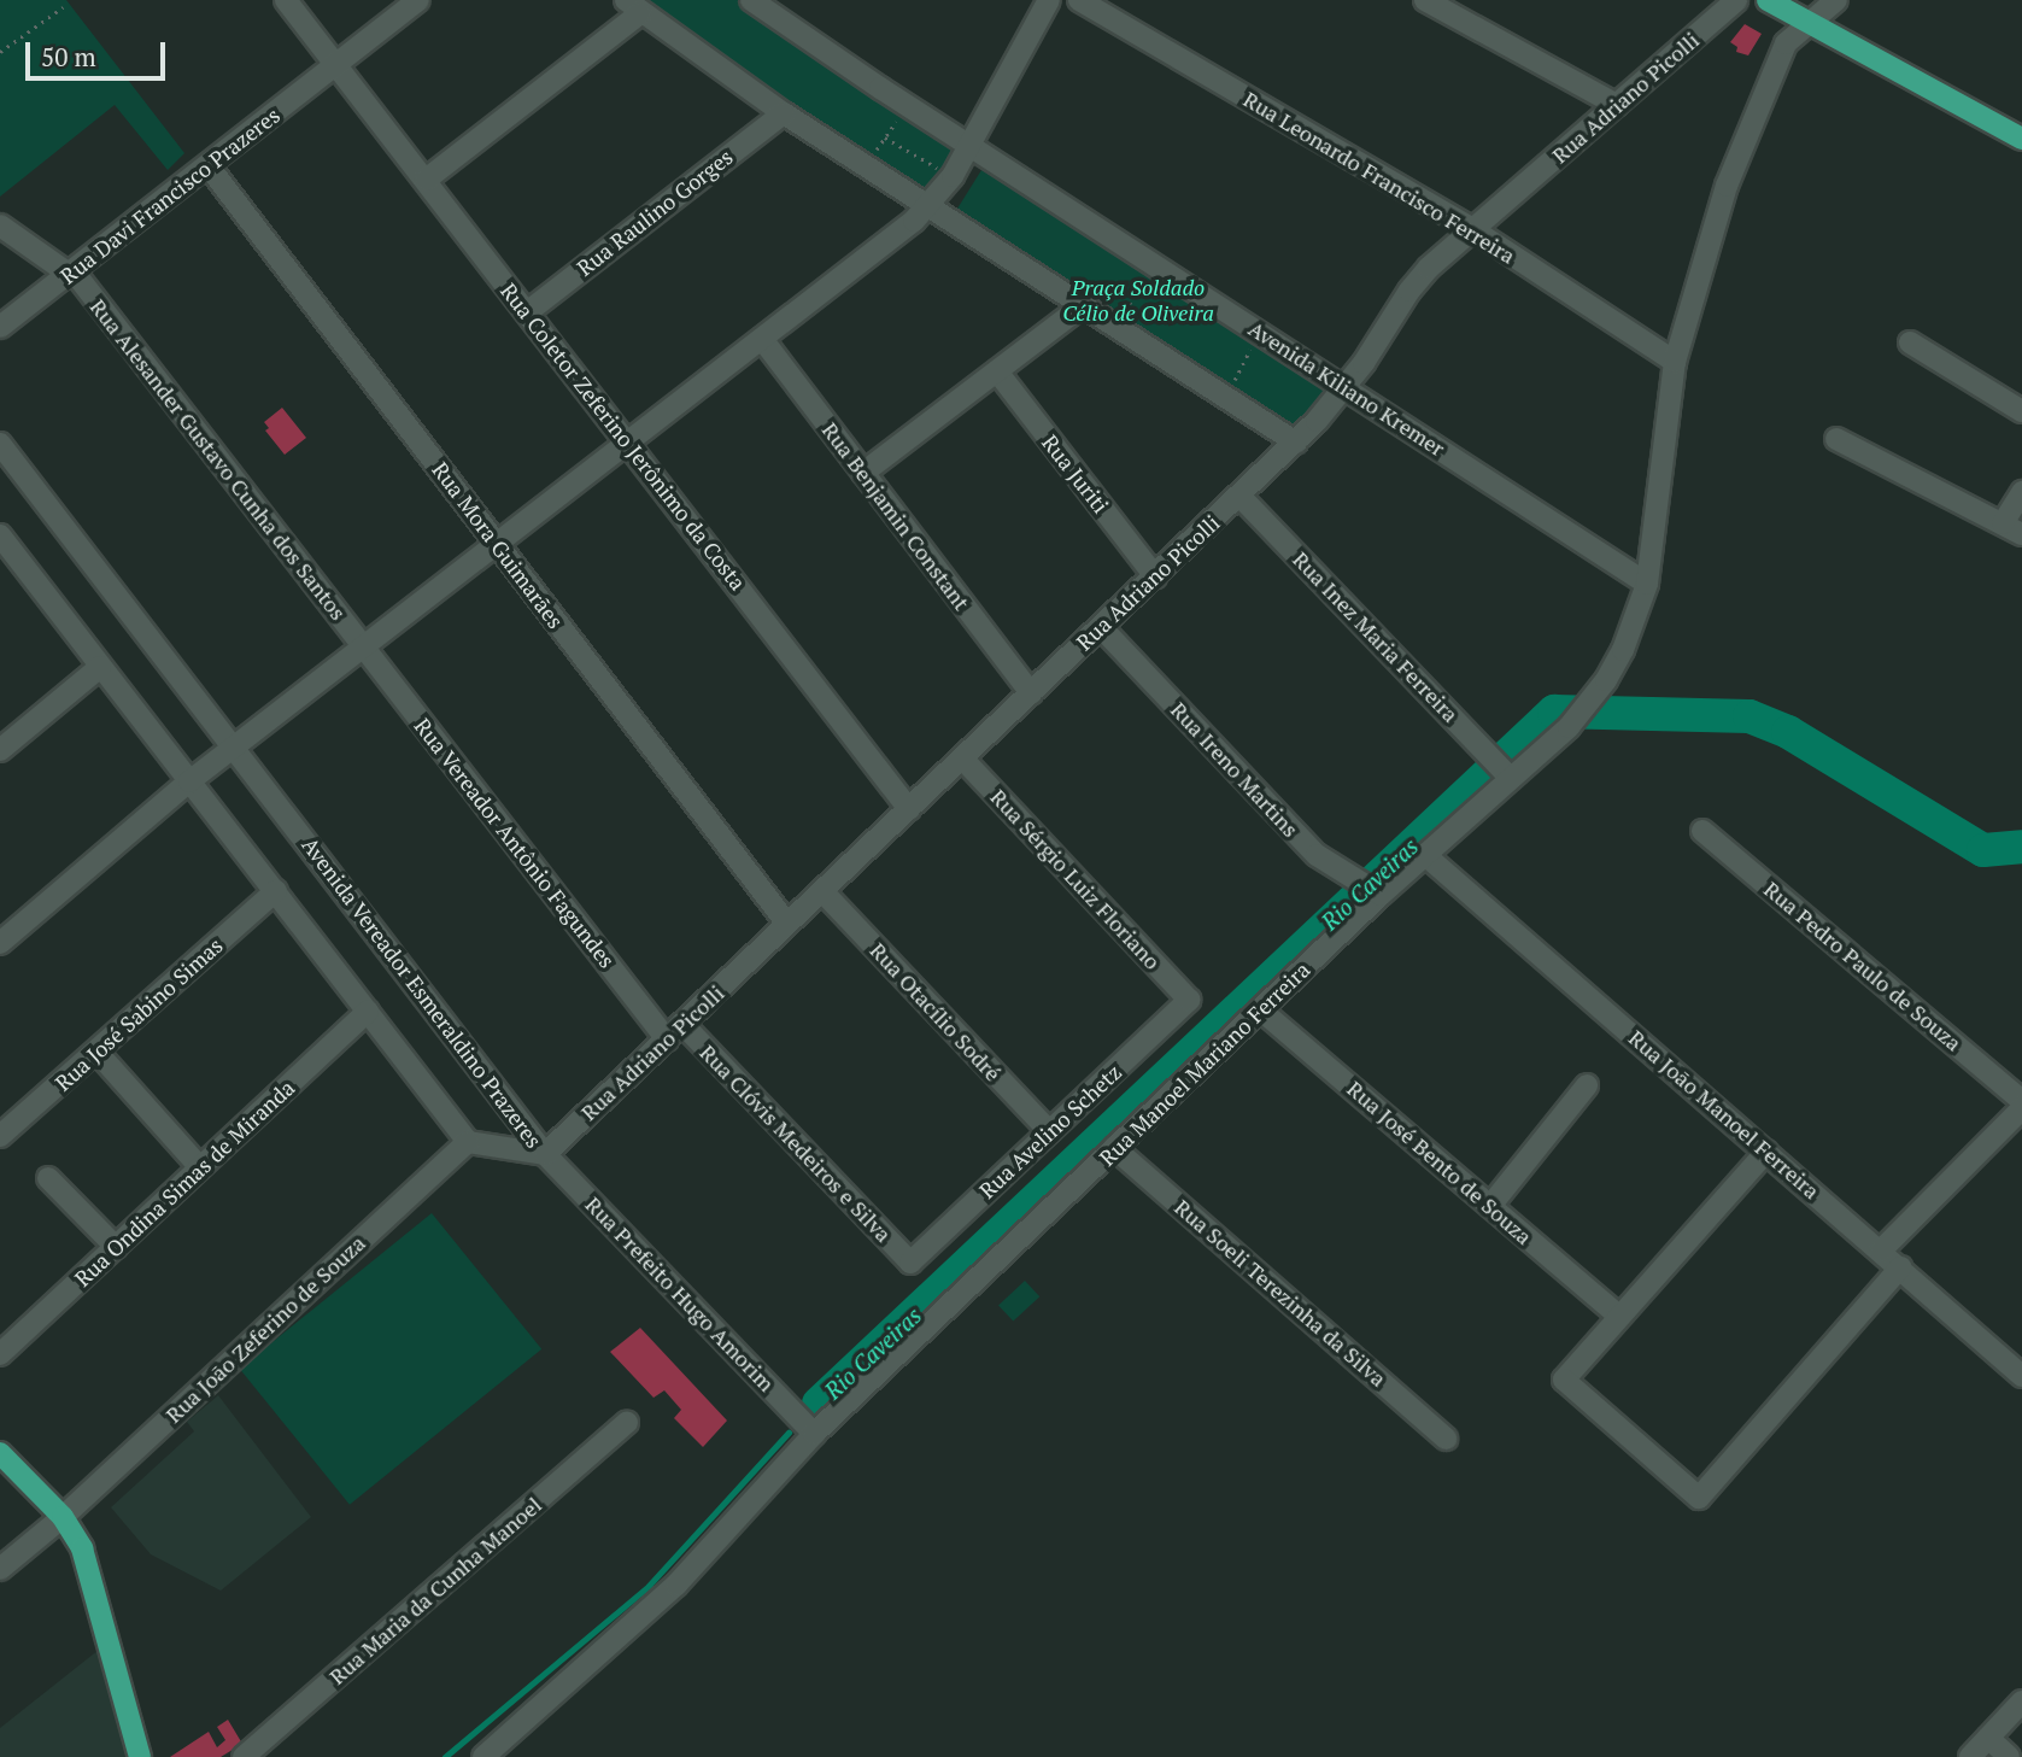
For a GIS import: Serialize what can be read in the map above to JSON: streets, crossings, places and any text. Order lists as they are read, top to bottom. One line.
{"streets":{"street":["Rua Adriano Picolli","Rua Leonardo Francisco Ferreira","Rua Davi Francisco Prazeres","Rua Raulino Gorges","Avenida Kiliano Kremer","Rua Coletor Zeferino Jerônimo da Costa","Rua Alesander Gustavo Cunha dos Santos","Rua Juriti","Rua Benjamin Constant","Rua Mora Guimarães","Rua Inez Maria Ferreira","Rua Ireno Martins","Rua Vereador Antônio Fagundes","Rua Sérgio Luiz Floriano","Rua Pedro Paulo de Souza","Avenida Vereador Esmeraldino Prazeres","Rua Otacílio Sodré","Rua José Sabino Simas","Rua Manoel Mariano Ferreira","Rua João Manoel Ferreira","Rua Avelino Schetz","Rua Clóvis Medeiros e Silva","Rua José Bento de Souza","Rua Ondina Simas de Miranda","Rua Soeli Terezinha da Silva","Rua Prefeito Hugo Amorim","Rua João Zeferino de Souza","Rua Maria da Cunha Manoel"]},"crossings":[["Rua Adriano Picolli","Rua Leonardo Francisco Ferreira"],["Rua Adriano Picolli","Avenida Kiliano Kremer"],["Rua Adriano Picolli","Rua Coletor Zeferino Jerônimo da Costa"],["Rua Adriano Picolli","Rua Juriti"],["Rua Adriano Picolli","Rua Benjamin Constant"],["Rua Adriano Picolli","Rua Mora Guimarães"],["Rua Adriano Picolli","Rua Inez Maria Ferreira"],["Rua Adriano Picolli","Rua Ireno Martins"],["Rua Adriano Picolli","Rua Vereador Antônio Fagundes"],["Rua Adriano Picolli","Rua Sérgio Luiz Floriano"],["Rua Adriano Picolli","Avenida Vereador Esmeraldino Prazeres"],["Rua Adriano Picolli","Rua Otacílio Sodré"],["Rua Adriano Picolli","Rua Clóvis Medeiros e Silva"],["Rua Adriano Picolli","Rua Prefeito Hugo Amorim"],["Rua Leonardo Francisco Ferreira","Rua Manoel Mariano Ferreira"],["Rua Davi Francisco Prazeres","Rua Coletor Zeferino Jerônimo da Costa"],["Rua Davi Francisco Prazeres","Rua Alesander Gustavo Cunha dos Santos"],["Rua Davi Francisco Prazeres","Rua Mora Guimarães"],["Rua Raulino Gorges","Rua Coletor Zeferino Jerônimo da Costa"],["Avenida Kiliano Kremer","Rua Manoel Mariano Ferreira"],["Rua Alesander Gustavo Cunha dos Santos","Rua Vereador Antônio Fagundes"],["Rua Inez Maria Ferreira","Rua Manoel Mariano Ferreira"],["Rua Ireno Martins","Rua Manoel Mariano Ferreira"],["Rua Sérgio Luiz Floriano","Rua Avelino Schetz"],["Avenida Vereador Esmeraldino Prazeres","Rua Prefeito Hugo Amorim"],["Avenida Vereador Esmeraldino Prazeres","Rua João Zeferino de Souza"],["Rua Otacílio Sodré","Rua Avelino Schetz"],["Rua Manoel Mariano Ferreira","Rua João Manoel Ferreira"],["Rua Manoel Mariano Ferreira","Rua José Bento de Souza"],["Rua Manoel Mariano Ferreira","Rua Soeli Terezinha da Silva"],["Rua Manoel Mariano Ferreira","Rua Prefeito Hugo Amorim"],["Rua Avelino Schetz","Rua Clóvis Medeiros e Silva"]],"water":["Rio Caveiras"],"parks":["Praça Soldado Célio de Oliveira"],"scale_bar":"50 m"}
